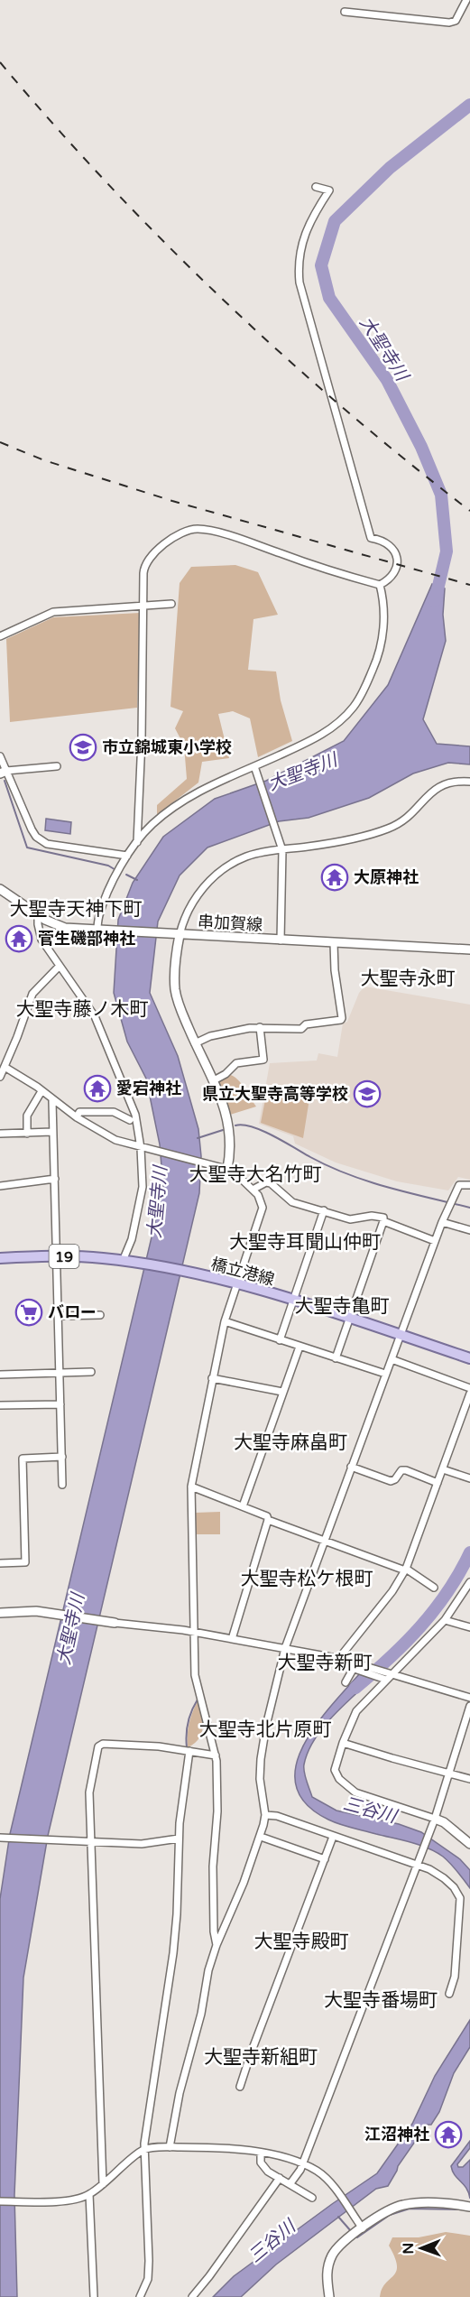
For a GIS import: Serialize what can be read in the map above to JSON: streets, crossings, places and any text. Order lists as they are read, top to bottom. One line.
{"streets":{"main road":["19","橋立港線"],"street":["串加賀線"]},"districts":["大聖寺天神下町","大聖寺永町","大聖寺藤ノ木町","大聖寺大名竹町","大聖寺耳聞山仲町","大聖寺亀町","大聖寺麻畠町","大聖寺松ケ根町","大聖寺新町","大聖寺北片原町","大聖寺殿町","大聖寺番場町","大聖寺新組町"],"water":["大聖寺川","三谷川"],"places":{"school or university":["市立錦城東小学校","県立大聖寺高等学校"],"temple":["大原神社","菅生磯部神社","愛宕神社","江沼神社"],"supermarket":["バロー"]},"north":"left"}
